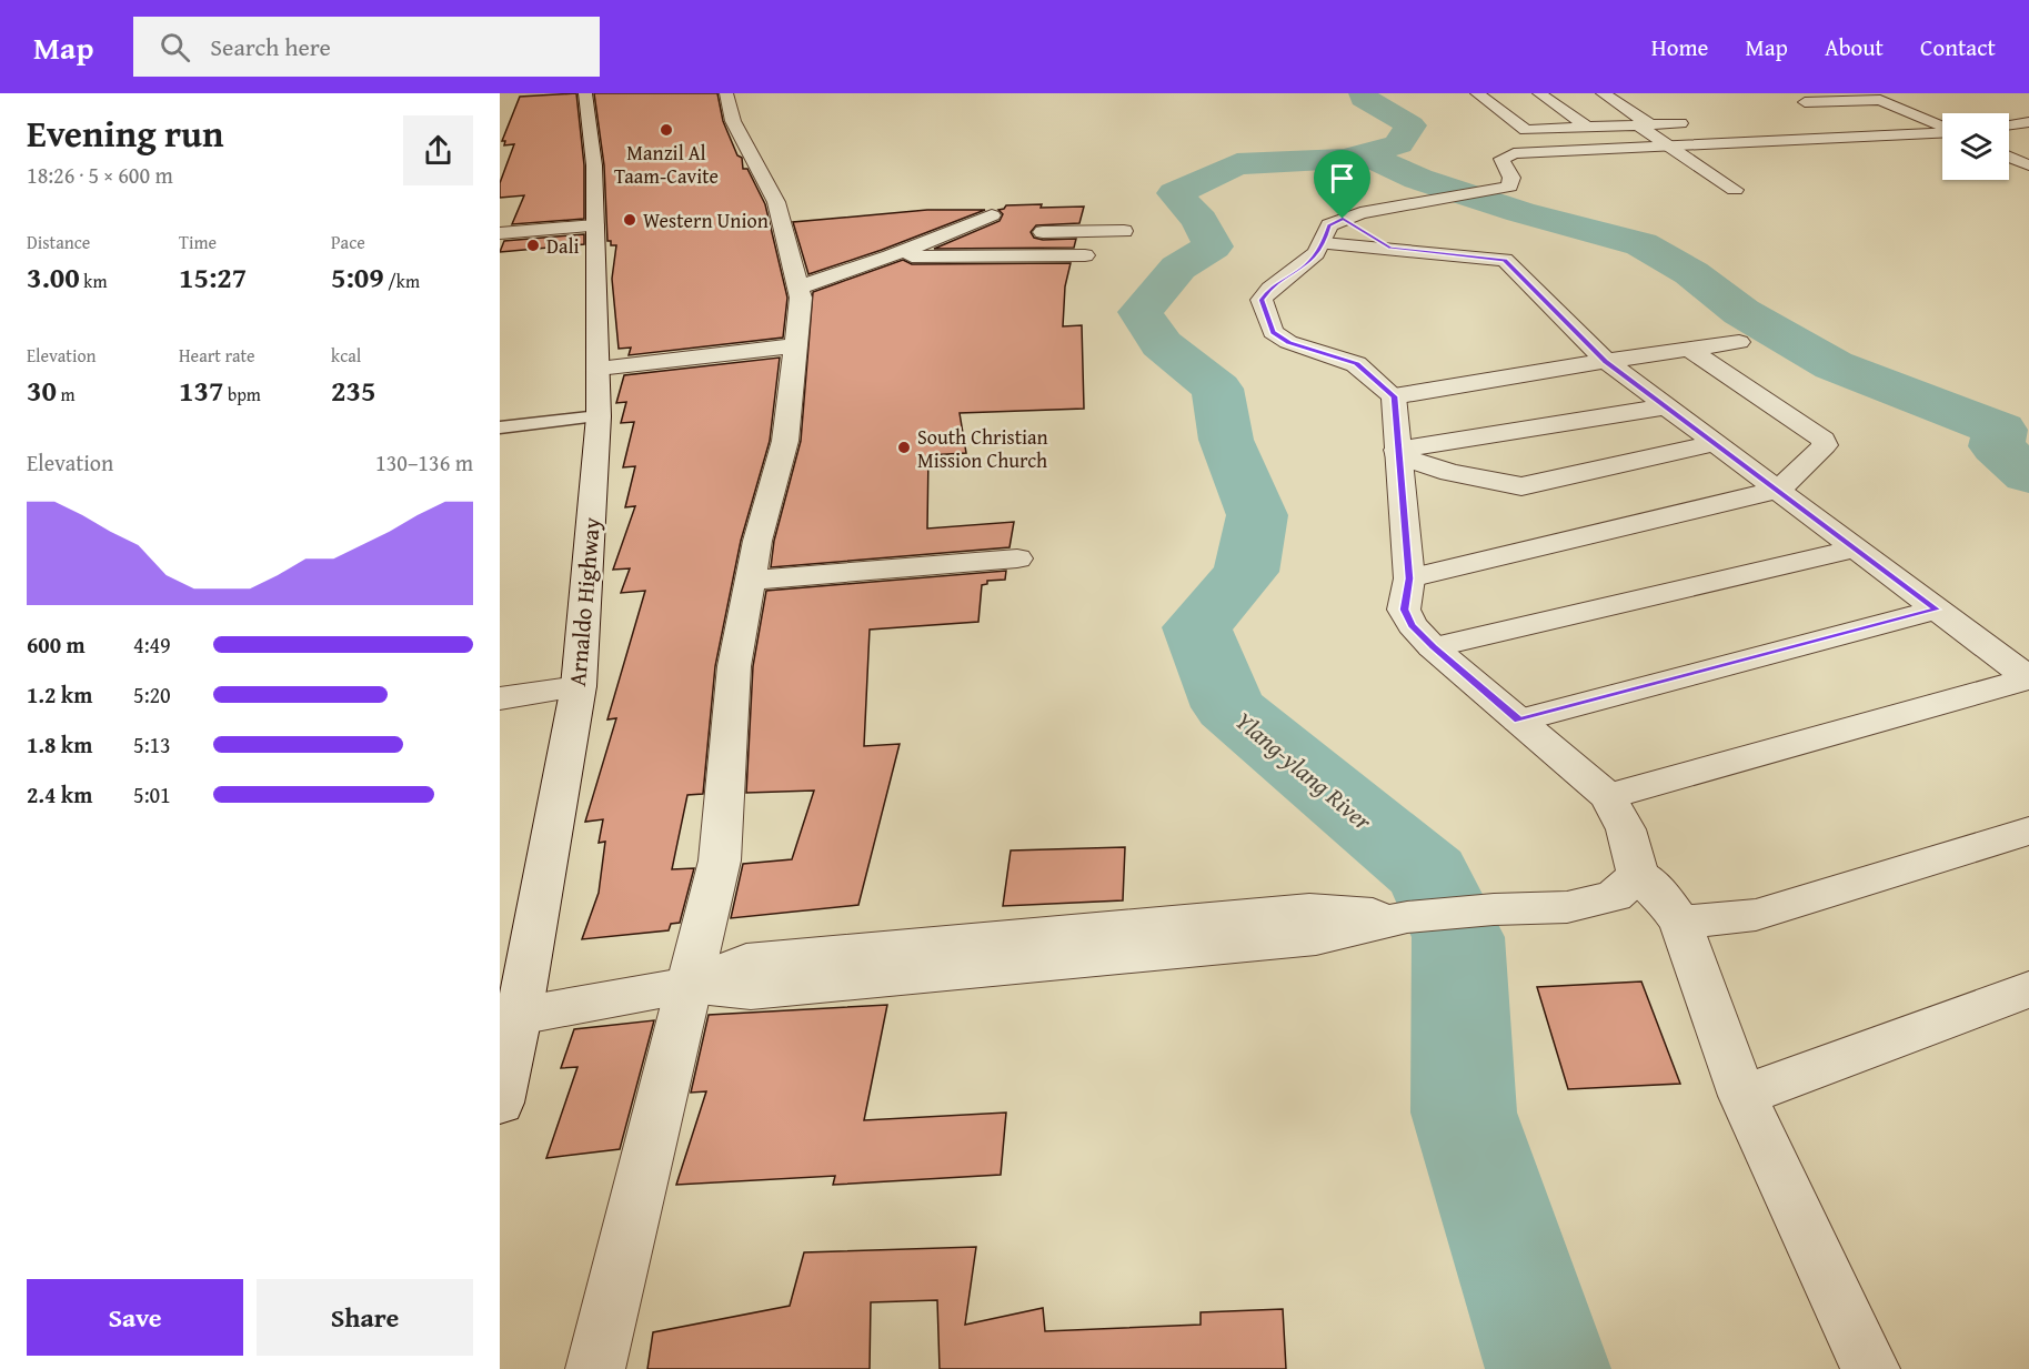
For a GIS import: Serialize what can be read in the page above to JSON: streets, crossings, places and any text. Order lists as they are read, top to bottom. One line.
{"streets":{"street":["Arnaldo Highway"]},"water":["Ylang-ylang River"],"places":["Manzil Al Taam-Cavite","Western Union","Dali","South Christian Mission Church"],"page":{"header":"Map","search":"Search here","nav":["Home","Map","About","Contact"],"heading":["Evening run","18:26 · 5 × 600 m"],"stats":[["Distance","3.00 km"],["Time","15:27"],["Pace","5:09 /km"],["Elevation","30 m"],["Heart rate","137 bpm"],["kcal","235"]],"chart":["Elevation","130–136 m"],"list":[{"name":"600 m","note":"4:49"},{"name":"1.2 km","note":"5:20"},{"name":"1.8 km","note":"5:13"},{"name":"2.4 km","note":"5:01"}],"buttons":["Save","Share"]}}
